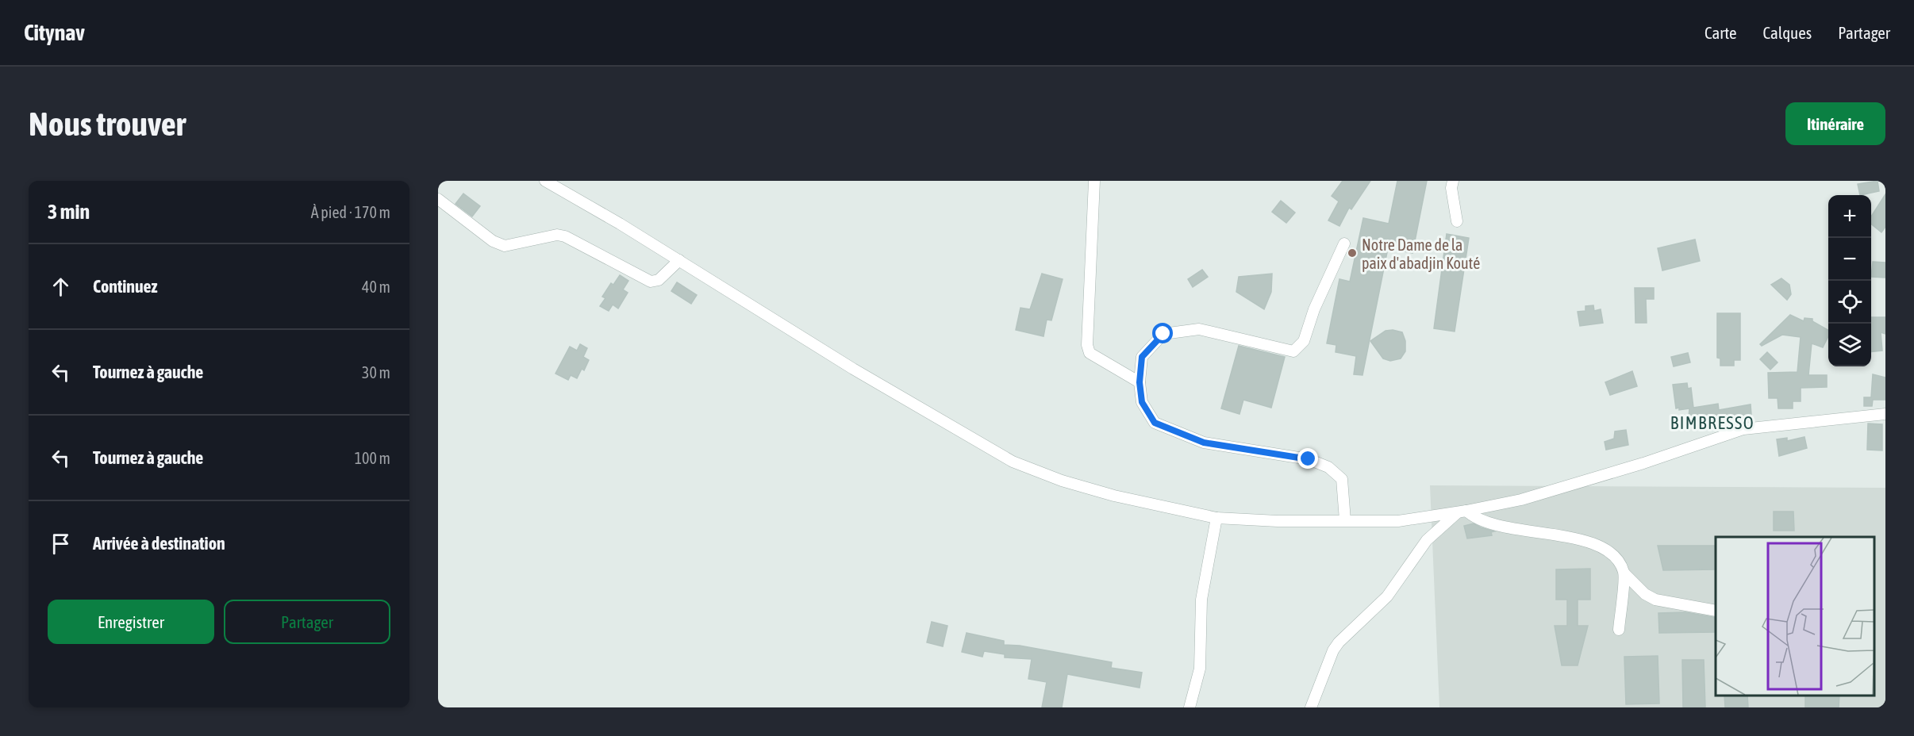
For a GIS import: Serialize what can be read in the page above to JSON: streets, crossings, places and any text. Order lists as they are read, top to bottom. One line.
{"districts":["BIMBRESSO"],"places":["Notre Dame de la paix d'abadjin Kouté"],"page":{"header":"Citynav","nav":["Carte","Calques","Partager"],"buttons":["Itinéraire",["Enregistrer","Partager"]],"title":"Nous trouver","heading":["3 min","À pied · 170 m"],"map_buttons":["+","−"],"list":[["Continuez","40 m"],["Tournez à gauche","30 m"],["Tournez à gauche","100 m"],"Arrivée à destination"]}}
